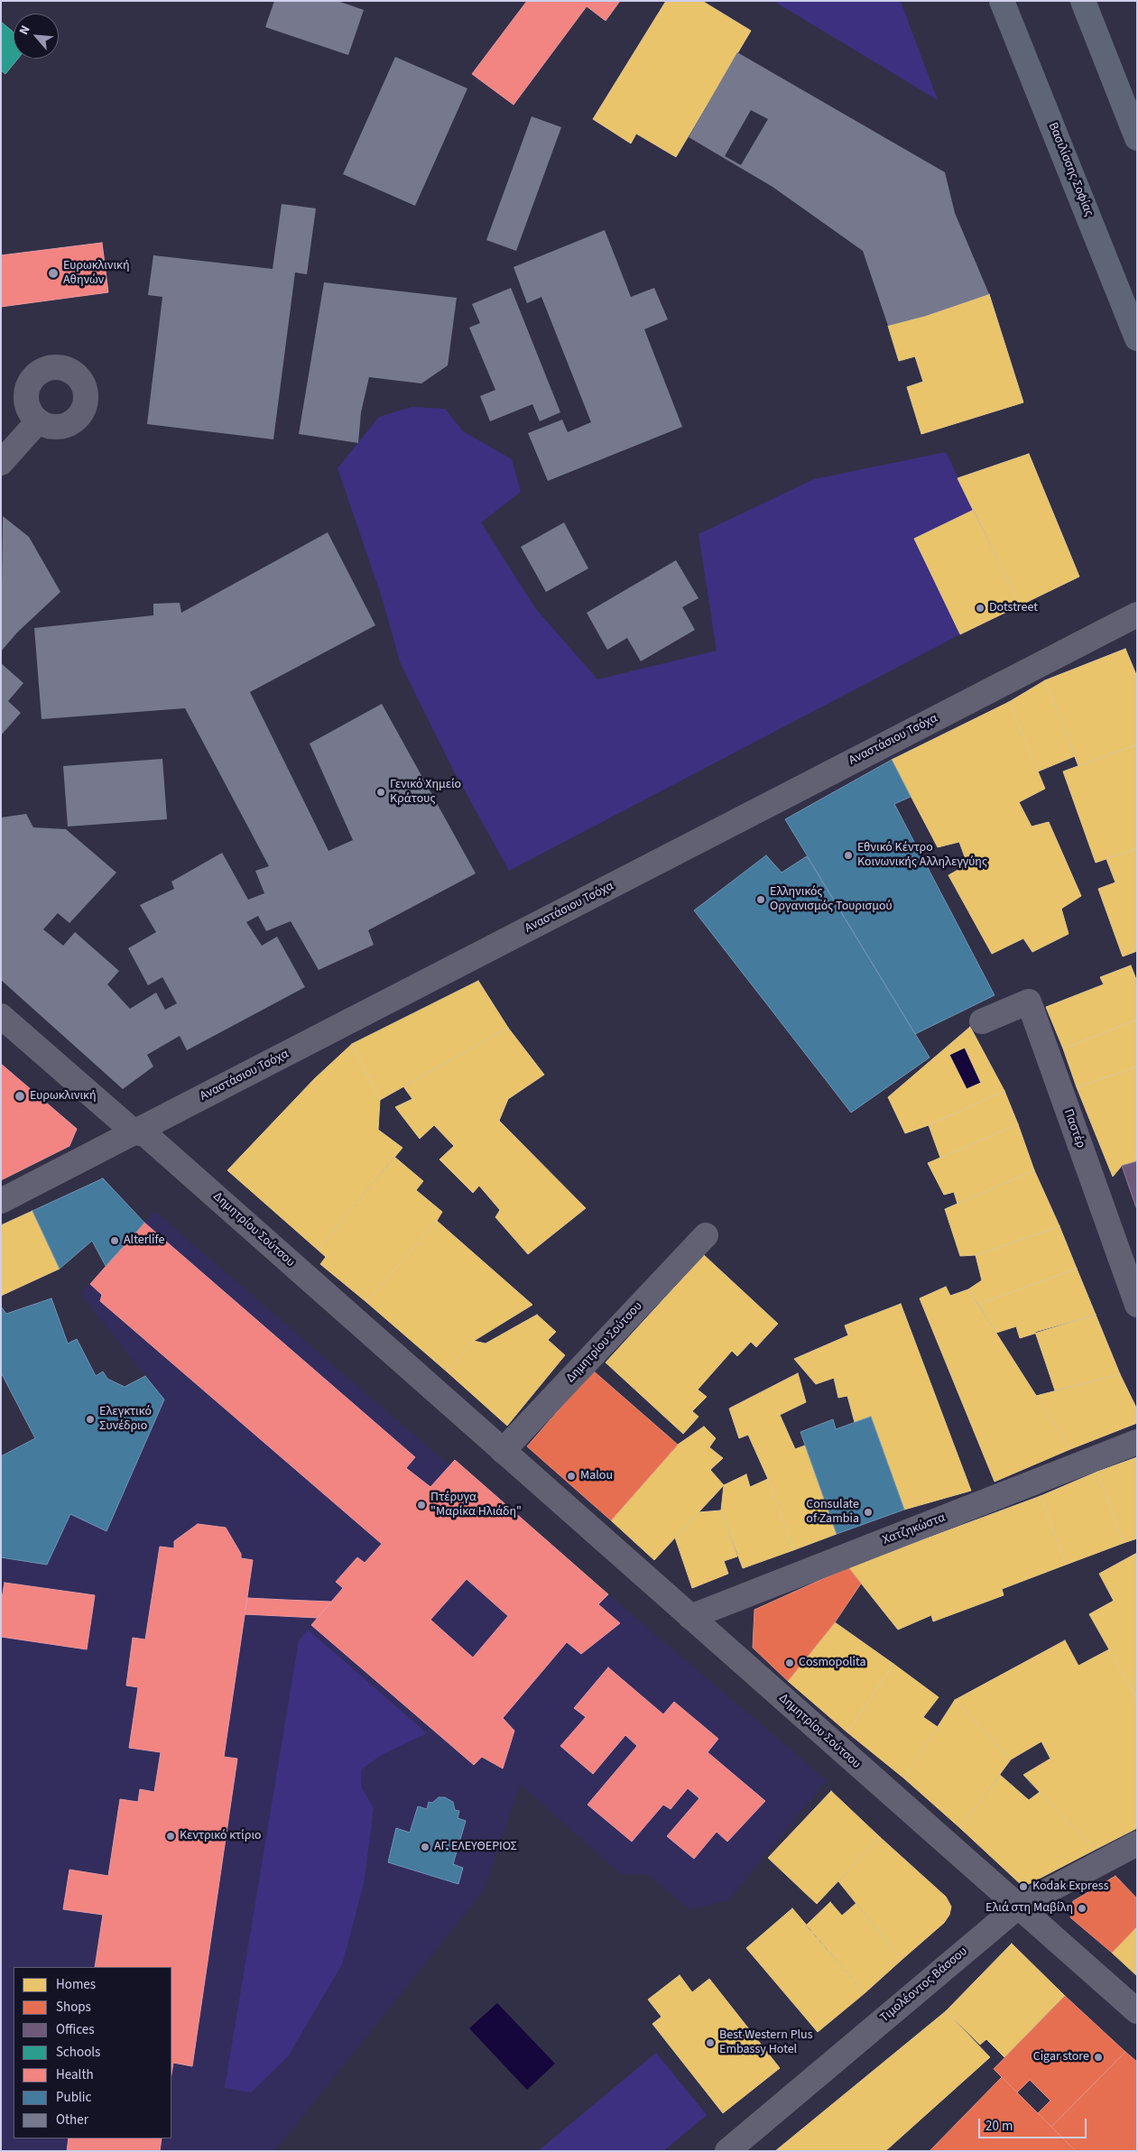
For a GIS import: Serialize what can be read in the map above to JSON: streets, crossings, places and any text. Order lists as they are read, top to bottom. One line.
{"streets":{"main road":["Βασιλίσσης Σοφίας"],"street":["Αναστάσιου Τσόχα","Παστέρ","Δημητρίου Σούτσου","Χατζηκώστα","Τιμολέοντος Βάσσου"]},"crossings":[["Αναστάσιου Τσόχα","Δημητρίου Σούτσου"],["Δημητρίου Σούτσου","Χατζηκώστα"],["Δημητρίου Σούτσου","Τιμολέοντος Βάσσου"]],"places":["Ευρωκλινική Αθηνών","Dotstreet","Γενικό Χημείο Κράτους","Εθνικό Κέντρο Κοινωνικής Αλληλεγγύης","Ελληνικός Οργανισμός Τουρισμού","Ευρωκλινική","Alterlife","Ελεγκτικό Συνέδριο","Malou","Πτέρυγα \"Μαρίκα Ηλιάδη\"","Consulate of Zambia","Cosmopolita","Κεντρικό κτίριο","ΑΓ. ΕΛΕΥΘΕΡΙΟΣ","Kodak Express","Ελιά στη Μαβίλη","Best Western Plus Embassy Hotel","Cigar store"],"legend":["Homes","Shops","Offices","Schools","Health","Public","Other"],"scale_bar":"20 m","north":"top left"}
